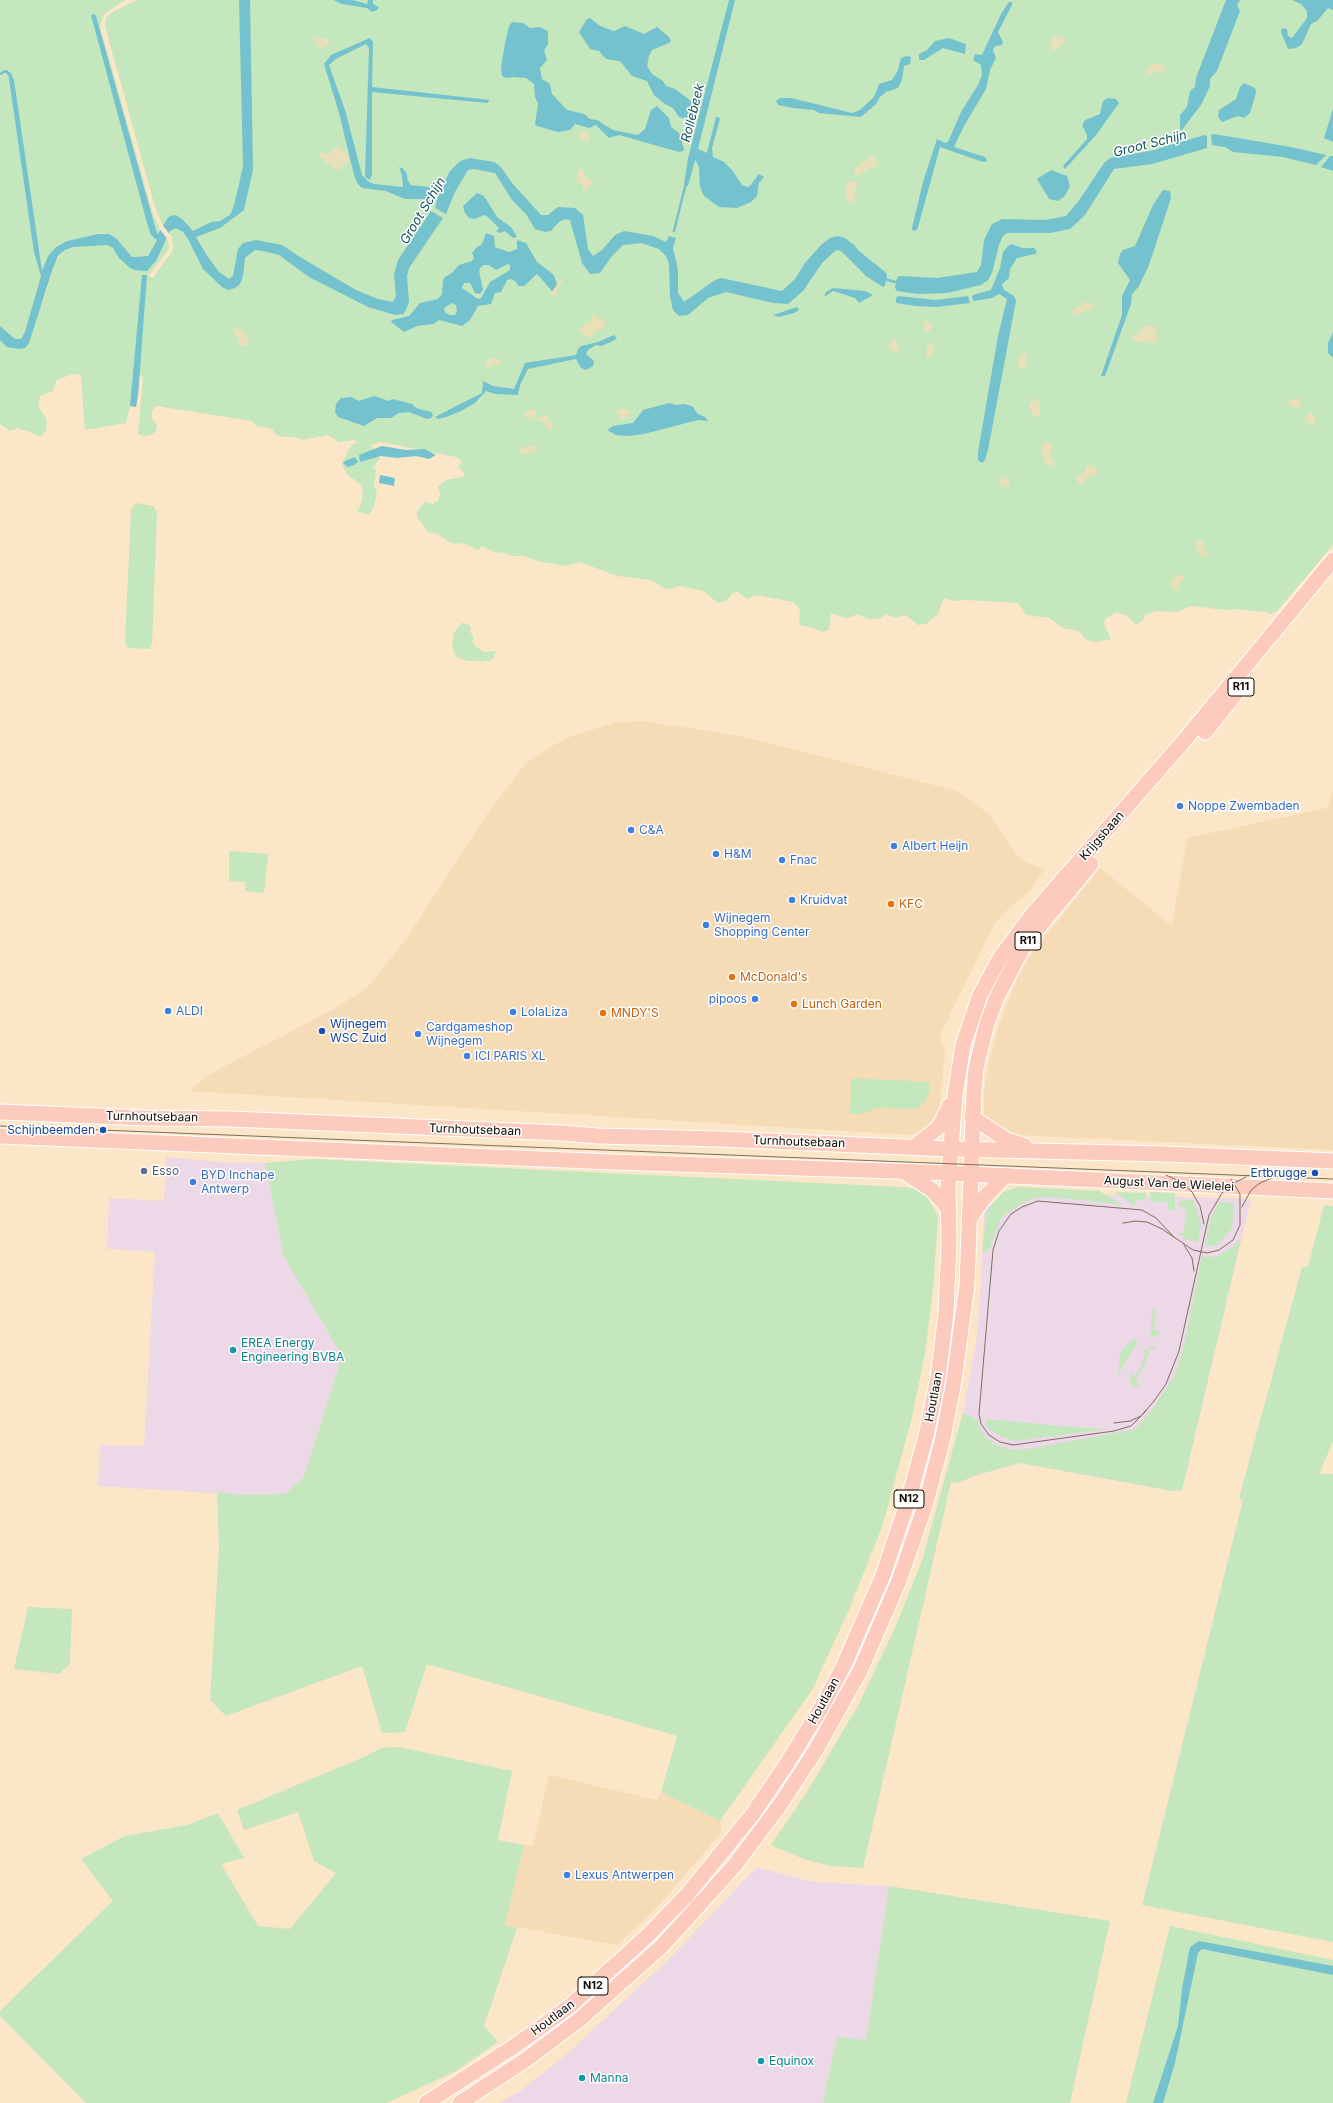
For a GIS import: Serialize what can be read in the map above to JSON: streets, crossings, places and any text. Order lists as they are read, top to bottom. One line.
{"streets":{"main road":["R11","Krijgsbaan","Turnhoutsebaan","August Van de Wielelei","Houtlaan","N12"]},"crossings":[["Krijgsbaan","Turnhoutsebaan"],["Krijgsbaan","Houtlaan"],["Turnhoutsebaan","August Van de Wielelei"],["Turnhoutsebaan","Houtlaan"],["August Van de Wielelei","Houtlaan"]],"water":["Rollebeek","Groot Schijn"],"places":["Noppe Zwembaden","C&A","Albert Heijn","H&M","Fnac","Kruidvat","KFC","Wijnegem Shopping Center","McDonald's","pipoos","Lunch Garden","ALDI","LolaLiza","MNDY'S","Wijnegem WSC Zuid","Cardgameshop Wijnegem","ICI PARIS XL","Schijnbeemden","Esso","Ertbrugge","BYD Inchape Antwerp","EREA Energy Engineering BVBA","Lexus Antwerpen","Equinox","Manna"]}
